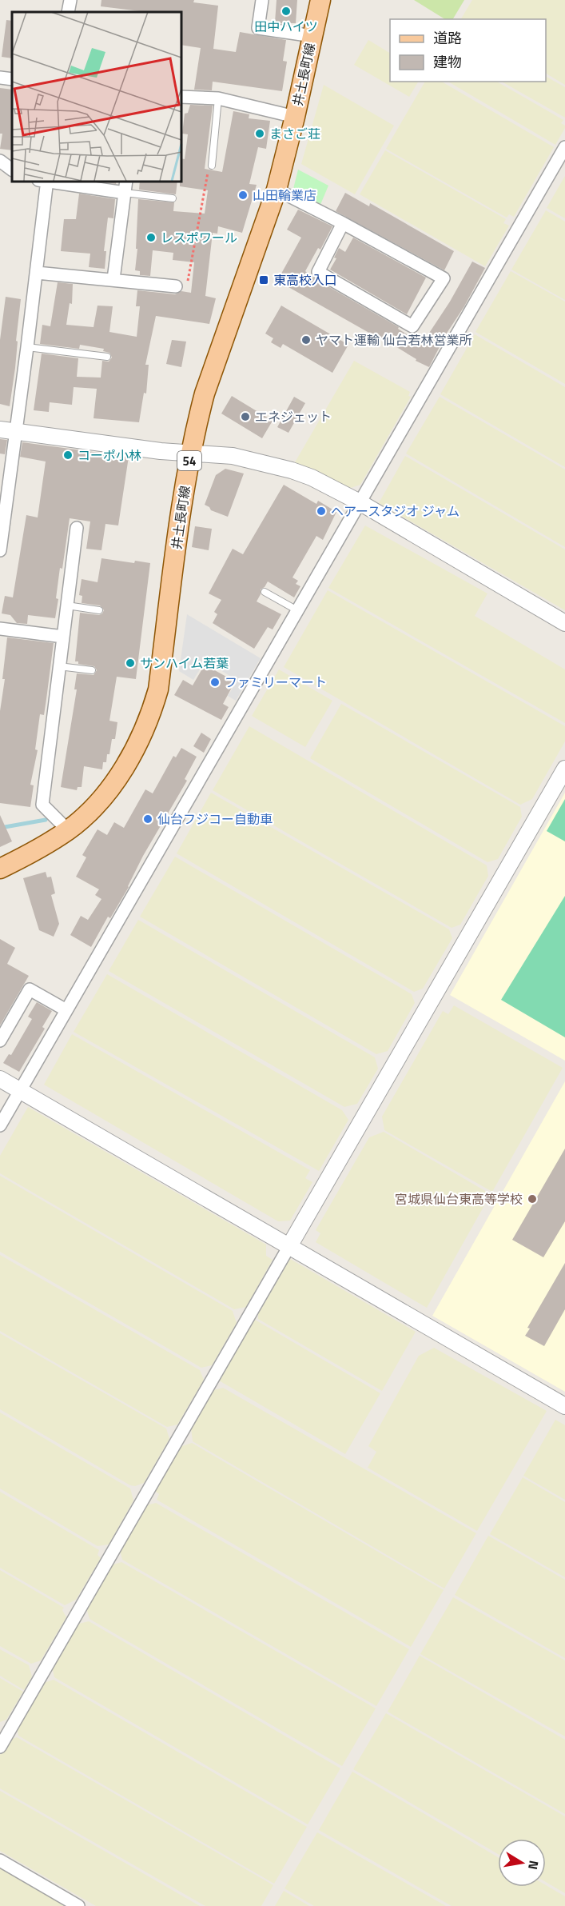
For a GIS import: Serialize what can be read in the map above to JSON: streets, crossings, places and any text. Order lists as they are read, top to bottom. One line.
{"streets":{"main road":["井土長町線","54"]},"places":{"other":["田中ハイツ","まさご荘","山田輪業店","レスポワール","ヤマト運輸 仙台若林営業所","エネジェット","コーポ小林","ヘアースタジオ ジャム","サンハイム若葉","ファミリーマート","仙台フジコー自動車","宮城県仙台東高等学校"],"transit":["東高校入口"]},"legend":["道路","建物"],"north":"right"}
